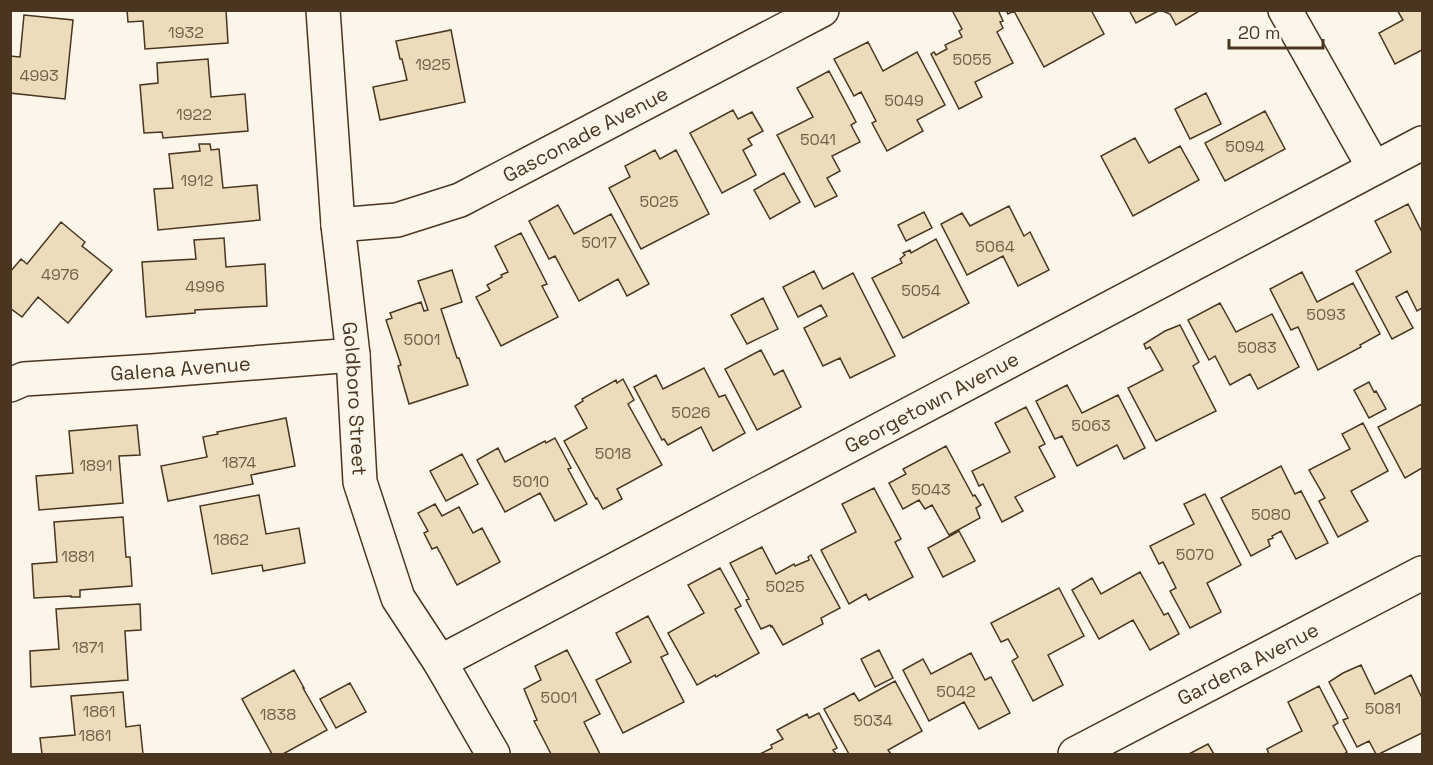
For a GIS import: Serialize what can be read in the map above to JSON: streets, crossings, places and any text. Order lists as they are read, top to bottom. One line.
{"streets":{"street":["Gasconade Avenue","Galena Avenue","Goldboro Street","Georgetown Avenue","Gardena Avenue"]},"crossings":[["Gasconade Avenue","Goldboro Street"],["Galena Avenue","Goldboro Street"],["Goldboro Street","Georgetown Avenue"]],"house_numbers":["1932","5055","1925","4993","5049","1922","5041","5094","1912","5025","5017","5064","4976","4996","5054","5093","5001","5083","5026","5063","5018","1874","1891","5010","5043","5080","1862","5070","1881","5025","1871","5042","5001","5081","1861","1838","5034","1861"],"scale_bar":"20 m"}
